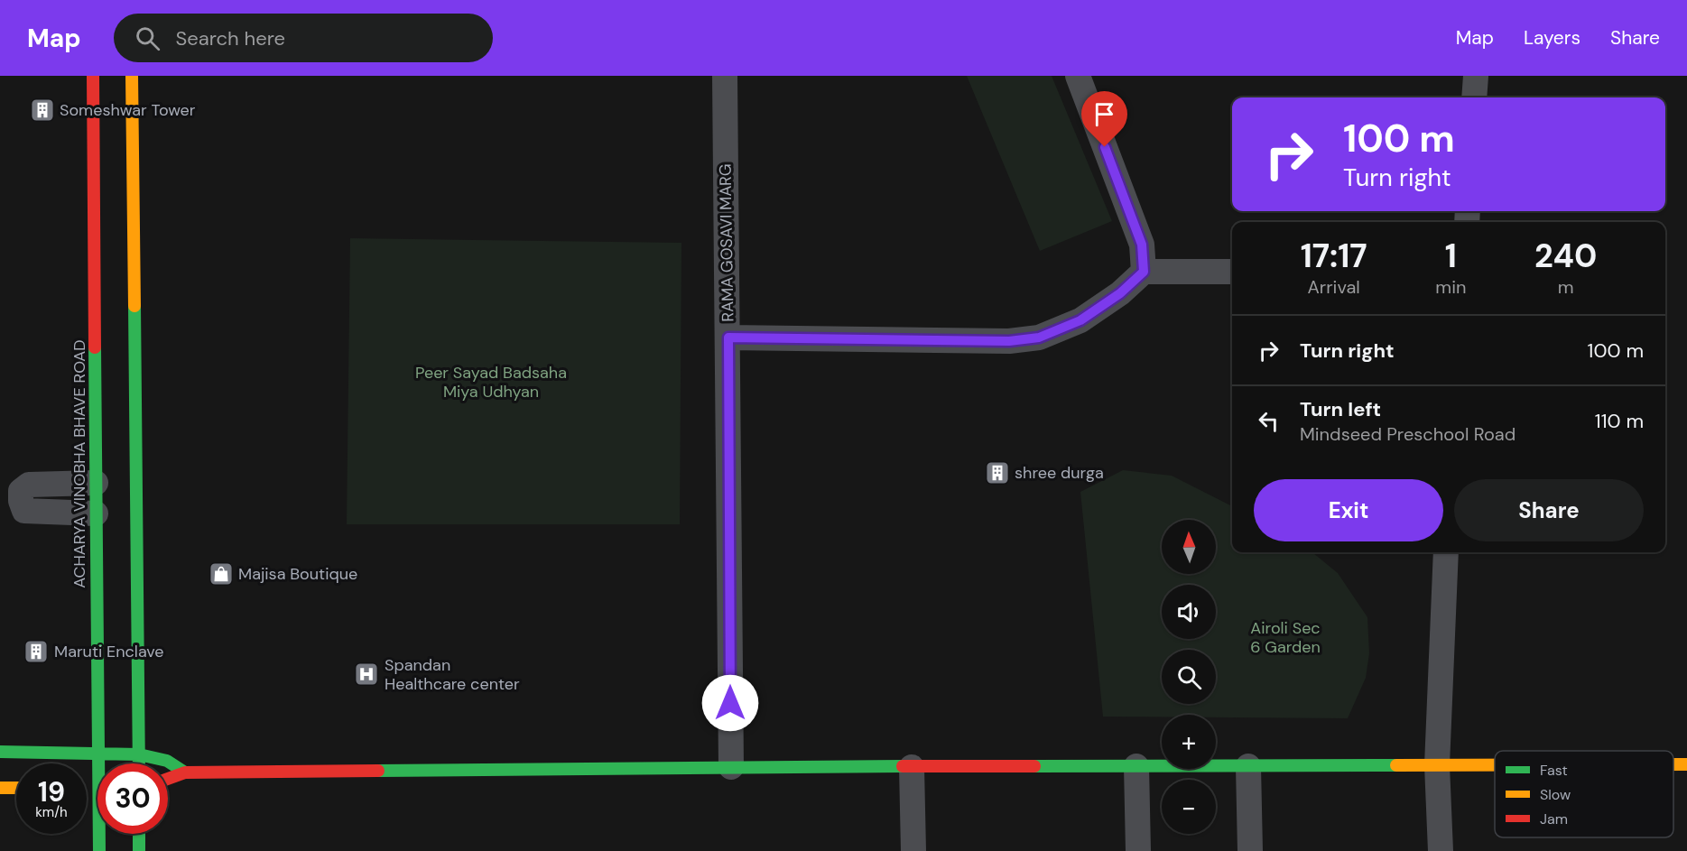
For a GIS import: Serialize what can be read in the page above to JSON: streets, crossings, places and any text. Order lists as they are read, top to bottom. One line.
{"streets":{"street":["RAMA GOSAVI MARG","ACHARYA VINOBHA BHAVE ROAD"]},"parks":["Peer Sayad Badsaha Miya Udhyan","Airoli Sec 6 Garden"],"places":{"building":["Someshwar Tower","shree durga","Maruti Enclave"],"shop":["Majisa Boutique"],"hospital":["Spandan Healthcare center"]},"legend":["Fast","Slow","Jam"],"north":"top","page":{"header":"Map","search":"Search here","nav":["Map","Layers","Share"],"turn":["100 m","Turn right"],"eta":["17:17","Arrival","1","min","240","m"],"list":[{"name":"Turn right","value":"100 m"},{"name":"Turn left","note":"Mindseed Preschool Road","value":"110 m"}],"buttons":["Exit","Share"],"map_buttons":["+","−"],"speed":"19 km/h","limit":"30"}}
